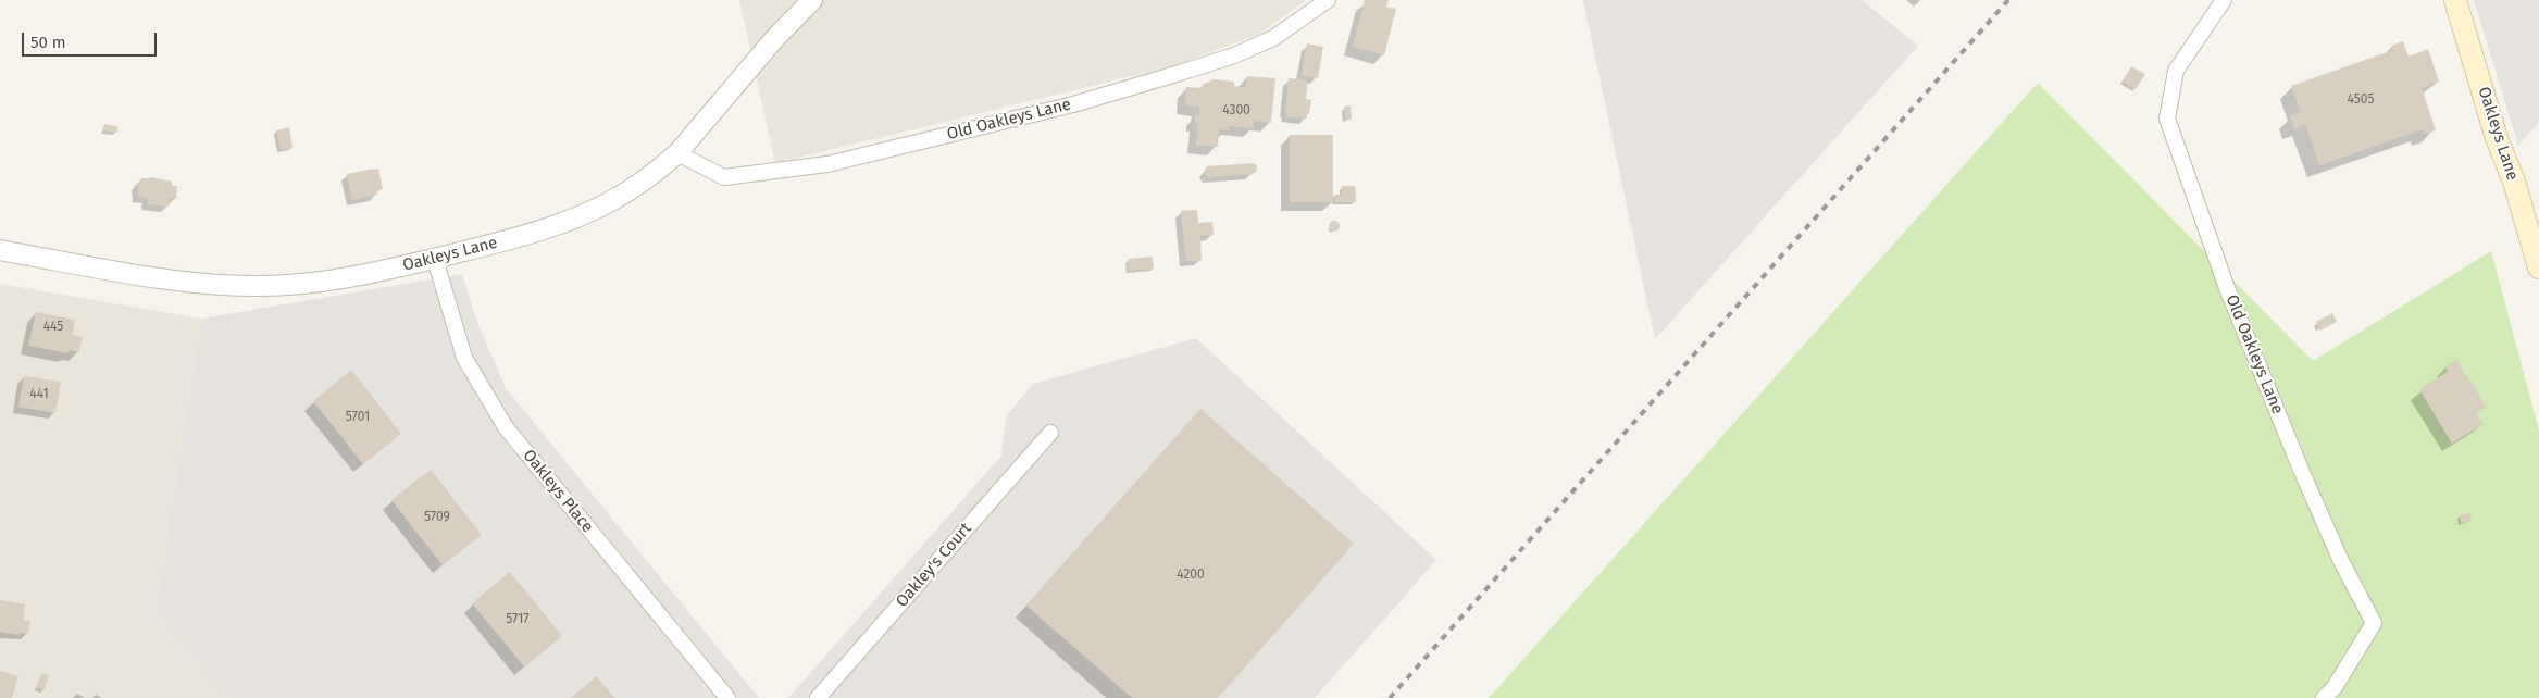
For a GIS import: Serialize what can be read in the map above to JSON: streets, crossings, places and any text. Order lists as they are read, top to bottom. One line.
{"streets":{"main road":["Oakleys Lane"],"street":["Old Oakleys Lane","Oakleys Place","Oakley's Court"]},"crossings":[["Old Oakleys Lane","Oakleys Lane"],["Oakleys Lane","Oakleys Place"]],"house_numbers":["4505","4300","445","441","5701","5709","4200","5717"],"scale_bar":"50 m"}
